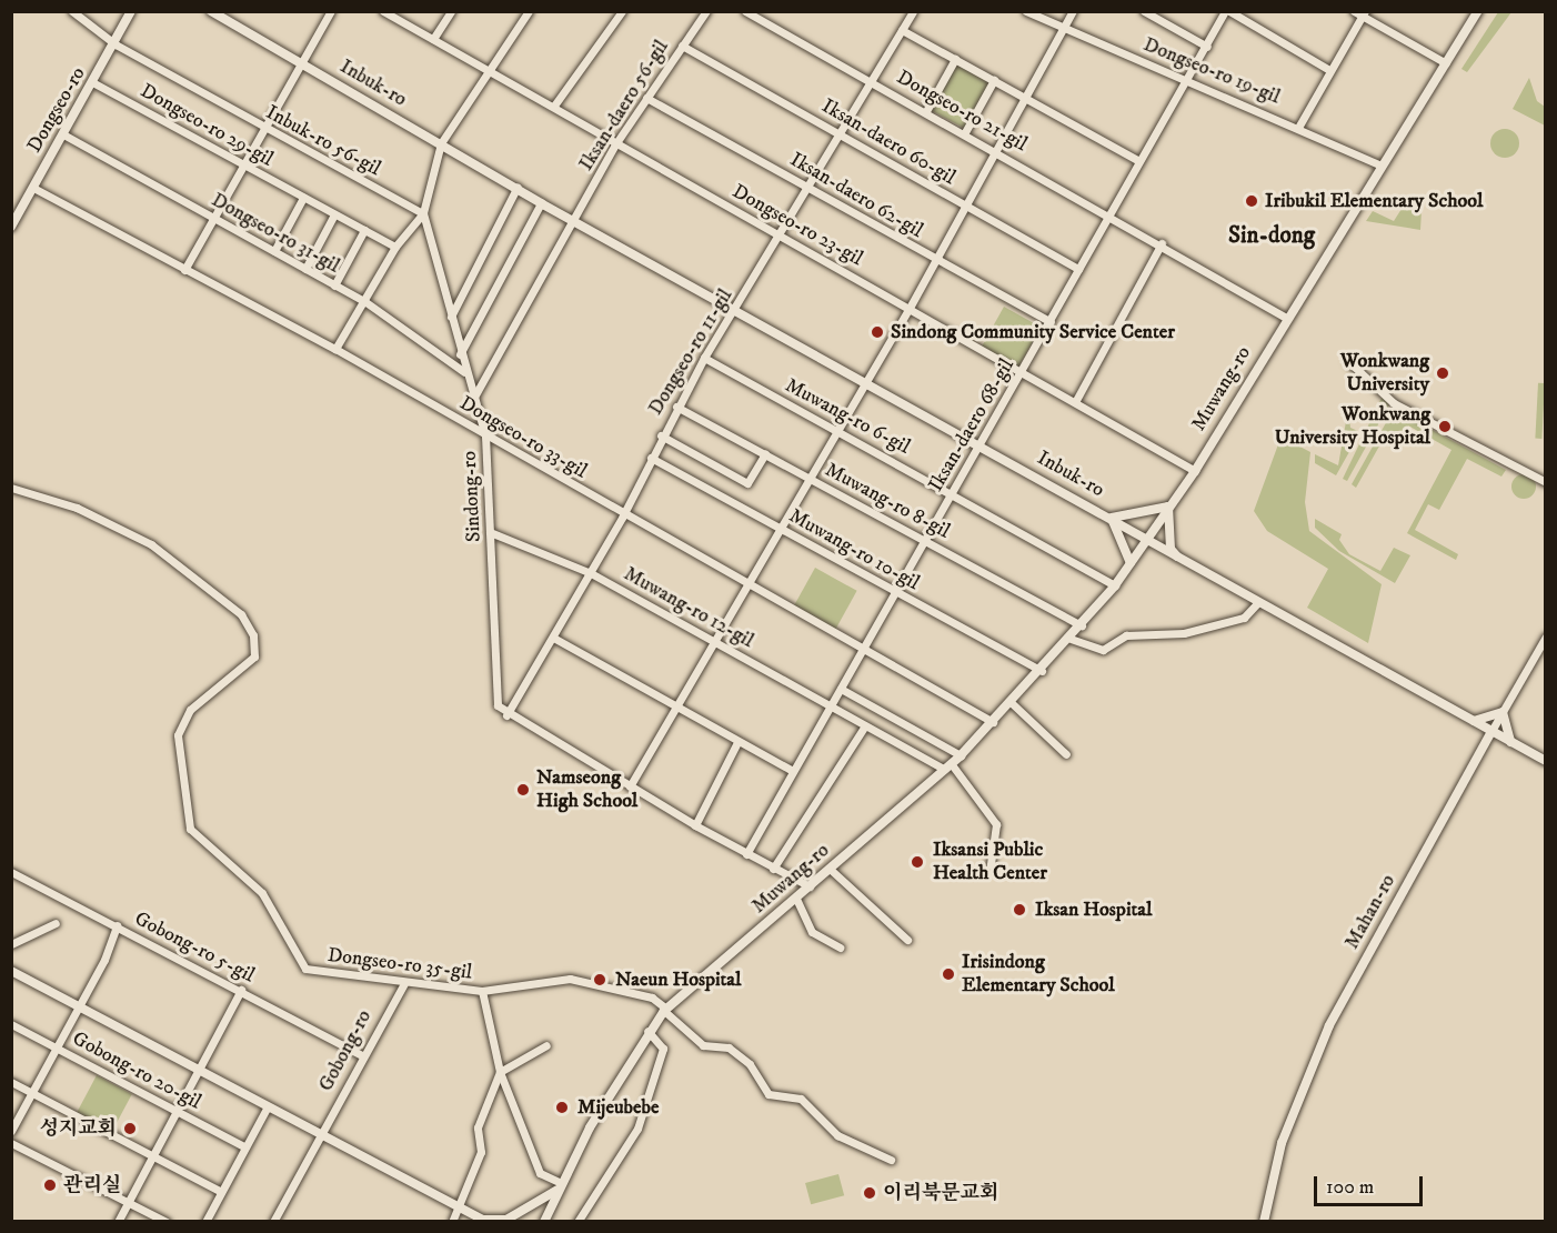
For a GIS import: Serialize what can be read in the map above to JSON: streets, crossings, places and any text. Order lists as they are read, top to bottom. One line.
{"streets":{"street":["Dongseo-ro 19-gil","Inbuk-ro","Iksan-daero 56-gil","Dongseo-ro","Dongseo-ro 21-gil","Dongseo-ro 29-gil","Inbuk-ro 56-gil","Iksan-daero 60-gil","Iksan-daero 62-gil","Dongseo-ro 23-gil","Dongseo-ro 31-gil","Dongseo-ro 11-gil","Muwang-ro","Muwang-ro 6-gil","Iksan-daero 68-gil","Dongseo-ro 33-gil","Sindong-ro","Muwang-ro 8-gil","Muwang-ro 10-gil","Muwang-ro 12-gil","Mahan-ro","Gobong-ro 5-gil","Dongseo-ro 35-gil","Gobong-ro","Gobong-ro 20-gil"]},"crossings":[["Dongseo-ro 19-gil","Muwang-ro"],["Dongseo-ro 19-gil","Iksan-daero 68-gil"],["Inbuk-ro","Iksan-daero 56-gil"],["Inbuk-ro","Dongseo-ro 11-gil"],["Inbuk-ro","Muwang-ro"],["Inbuk-ro","Iksan-daero 68-gil"],["Inbuk-ro","Sindong-ro"],["Inbuk-ro","Mahan-ro"],["Iksan-daero 56-gil","Iksan-daero 60-gil"],["Iksan-daero 56-gil","Iksan-daero 62-gil"],["Iksan-daero 56-gil","Dongseo-ro 23-gil"],["Dongseo-ro","Dongseo-ro 29-gil"],["Dongseo-ro","Inbuk-ro 56-gil"],["Dongseo-ro","Dongseo-ro 31-gil"],["Dongseo-ro","Dongseo-ro 33-gil"],["Dongseo-ro 21-gil","Dongseo-ro 11-gil"],["Dongseo-ro 21-gil","Muwang-ro"],["Dongseo-ro 21-gil","Iksan-daero 68-gil"],["Inbuk-ro 56-gil","Sindong-ro"],["Iksan-daero 60-gil","Dongseo-ro 11-gil"],["Iksan-daero 60-gil","Iksan-daero 68-gil"],["Iksan-daero 62-gil","Dongseo-ro 11-gil"],["Iksan-daero 62-gil","Iksan-daero 68-gil"],["Dongseo-ro 23-gil","Dongseo-ro 11-gil"],["Dongseo-ro 23-gil","Muwang-ro"],["Dongseo-ro 23-gil","Iksan-daero 68-gil"],["Dongseo-ro 23-gil","Sindong-ro"],["Dongseo-ro 31-gil","Sindong-ro"],["Dongseo-ro 11-gil","Muwang-ro 6-gil"],["Dongseo-ro 11-gil","Dongseo-ro 33-gil"],["Dongseo-ro 11-gil","Sindong-ro"],["Dongseo-ro 11-gil","Muwang-ro 8-gil"],["Dongseo-ro 11-gil","Muwang-ro 10-gil"],["Dongseo-ro 11-gil","Muwang-ro 12-gil"],["Muwang-ro","Muwang-ro 6-gil"],["Muwang-ro","Dongseo-ro 33-gil"],["Muwang-ro","Muwang-ro 8-gil"],["Muwang-ro","Muwang-ro 10-gil"],["Muwang-ro","Muwang-ro 12-gil"],["Muwang-ro","Dongseo-ro 35-gil"],["Muwang-ro 6-gil","Iksan-daero 68-gil"],["Iksan-daero 68-gil","Dongseo-ro 33-gil"],["Iksan-daero 68-gil","Muwang-ro 8-gil"],["Iksan-daero 68-gil","Muwang-ro 10-gil"],["Iksan-daero 68-gil","Muwang-ro 12-gil"],["Dongseo-ro 33-gil","Sindong-ro"],["Sindong-ro","Muwang-ro 12-gil"],["Gobong-ro 5-gil","Gobong-ro"],["Dongseo-ro 35-gil","Gobong-ro"]],"districts":["Sin-dong"],"places":["Iribukil Elementary School","Sindong Community Service Center","Wonkwang University","Wonkwang University Hospital","Namseong High School","Iksansi Public Health Center","Iksan Hospital","Irisindong Elementary School","Naeun Hospital","Mijeubebe","성지교회","관리실","이리북문교회"],"scale_bar":"100 m"}
